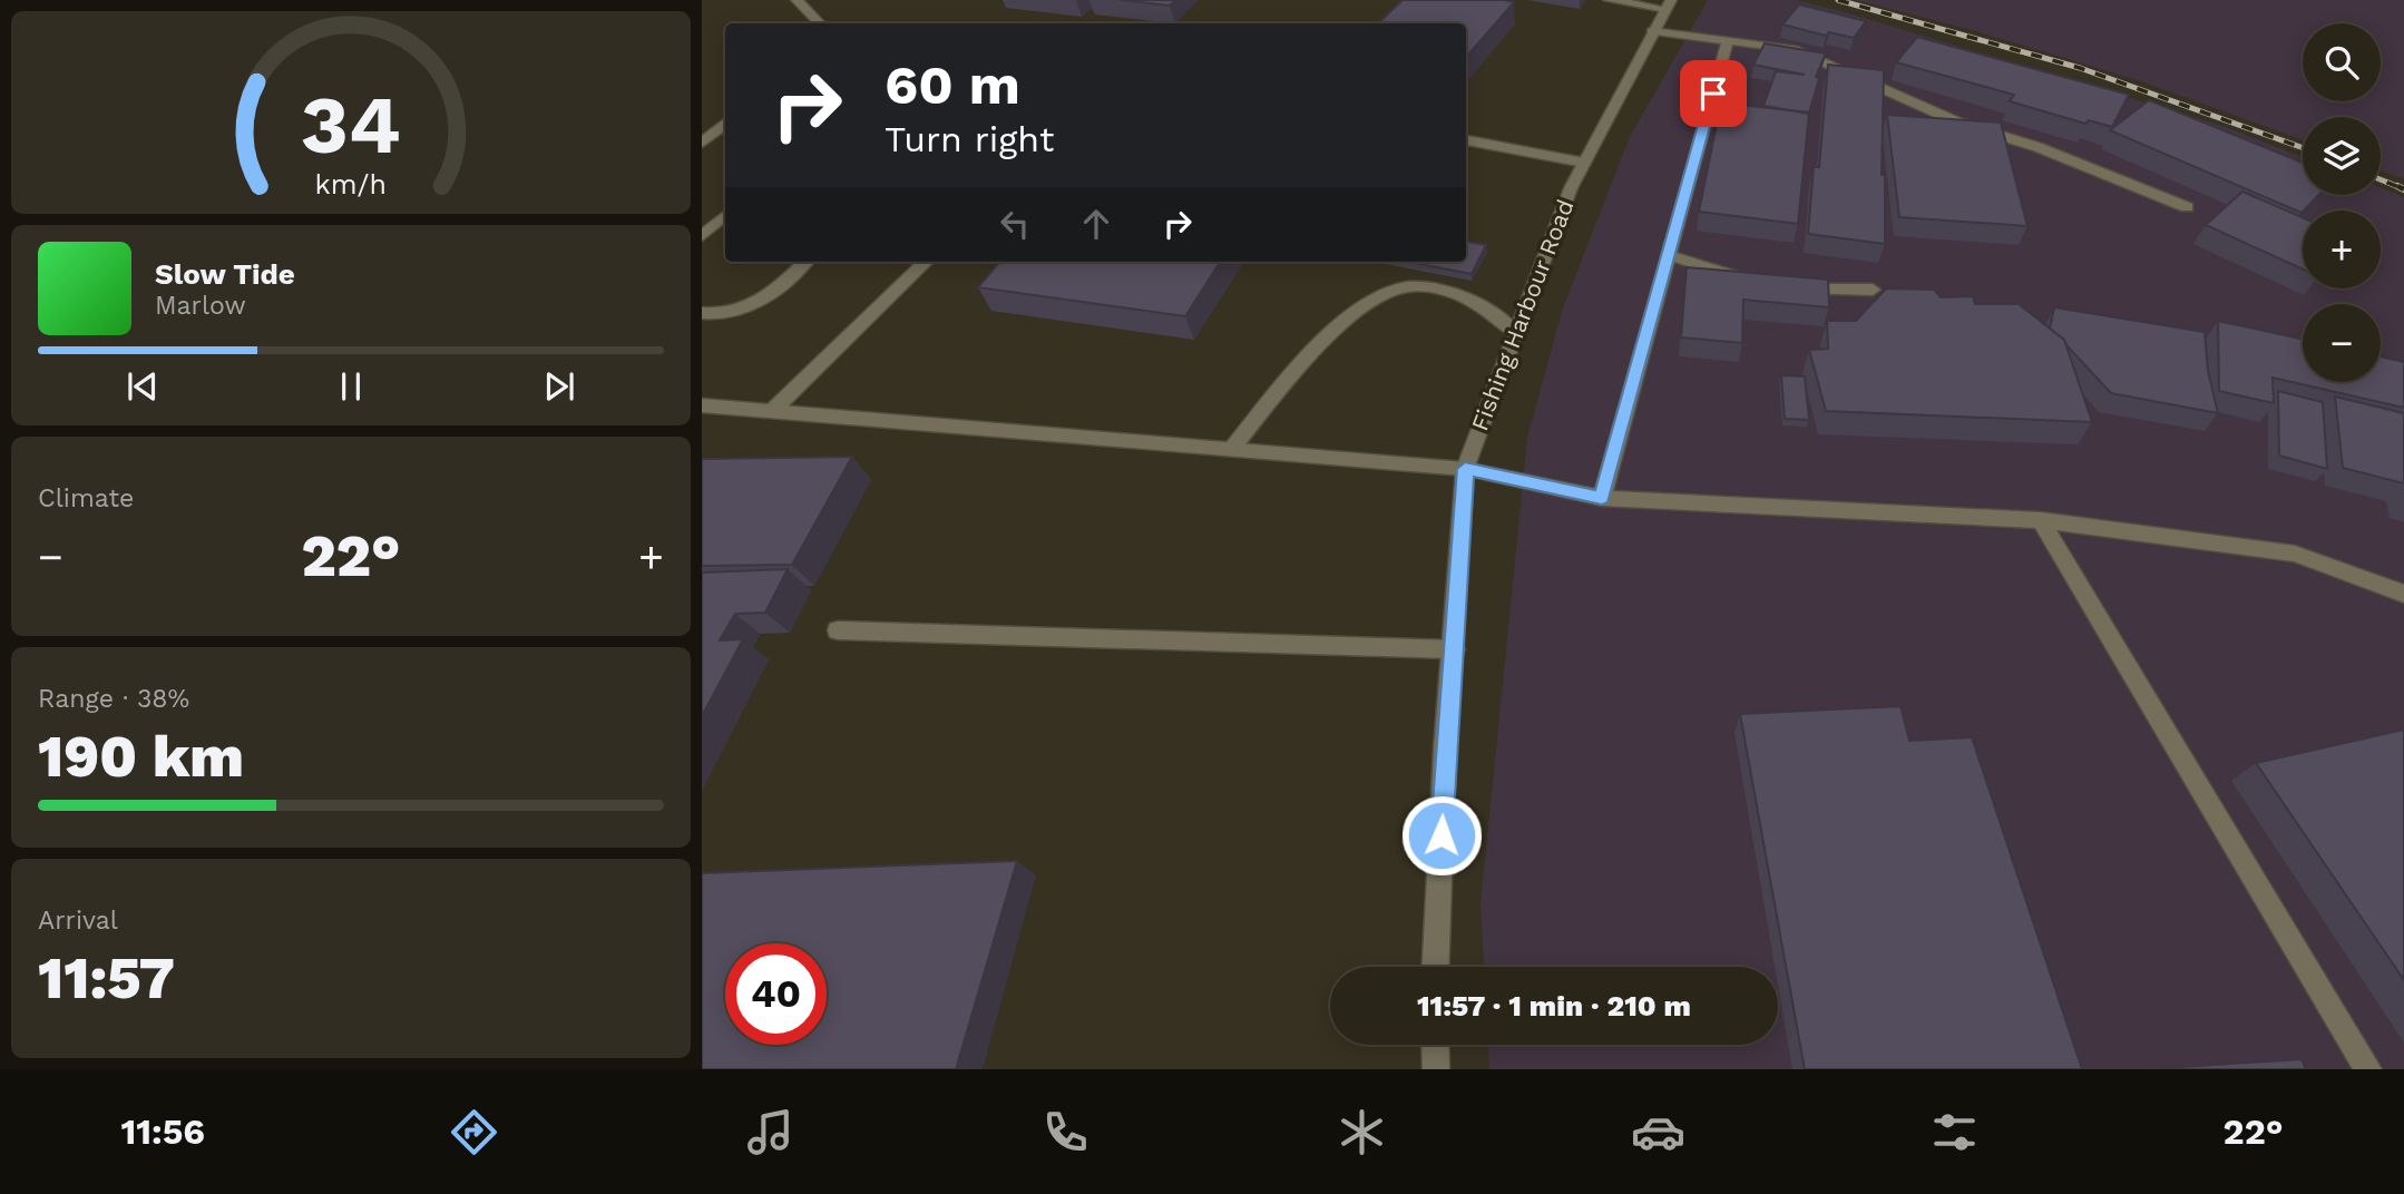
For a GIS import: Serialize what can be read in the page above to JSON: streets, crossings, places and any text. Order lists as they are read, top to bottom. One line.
{"streets":{"street":["Fishing Harbour Road"]},"page":{"map_buttons":["+","−"],"turn":["60 m","Turn right"],"song":["Slow Tide","Marlow"],"tile":["Climate",["Range · 38%","190 km"],["Arrival","11:57"]],"heat":["−","22°","+"],"limit":"40","trip":"11:57 · 1 min · 210 m","tabs":["11:56","22°"],"gauge":["34","km/h"]}}
